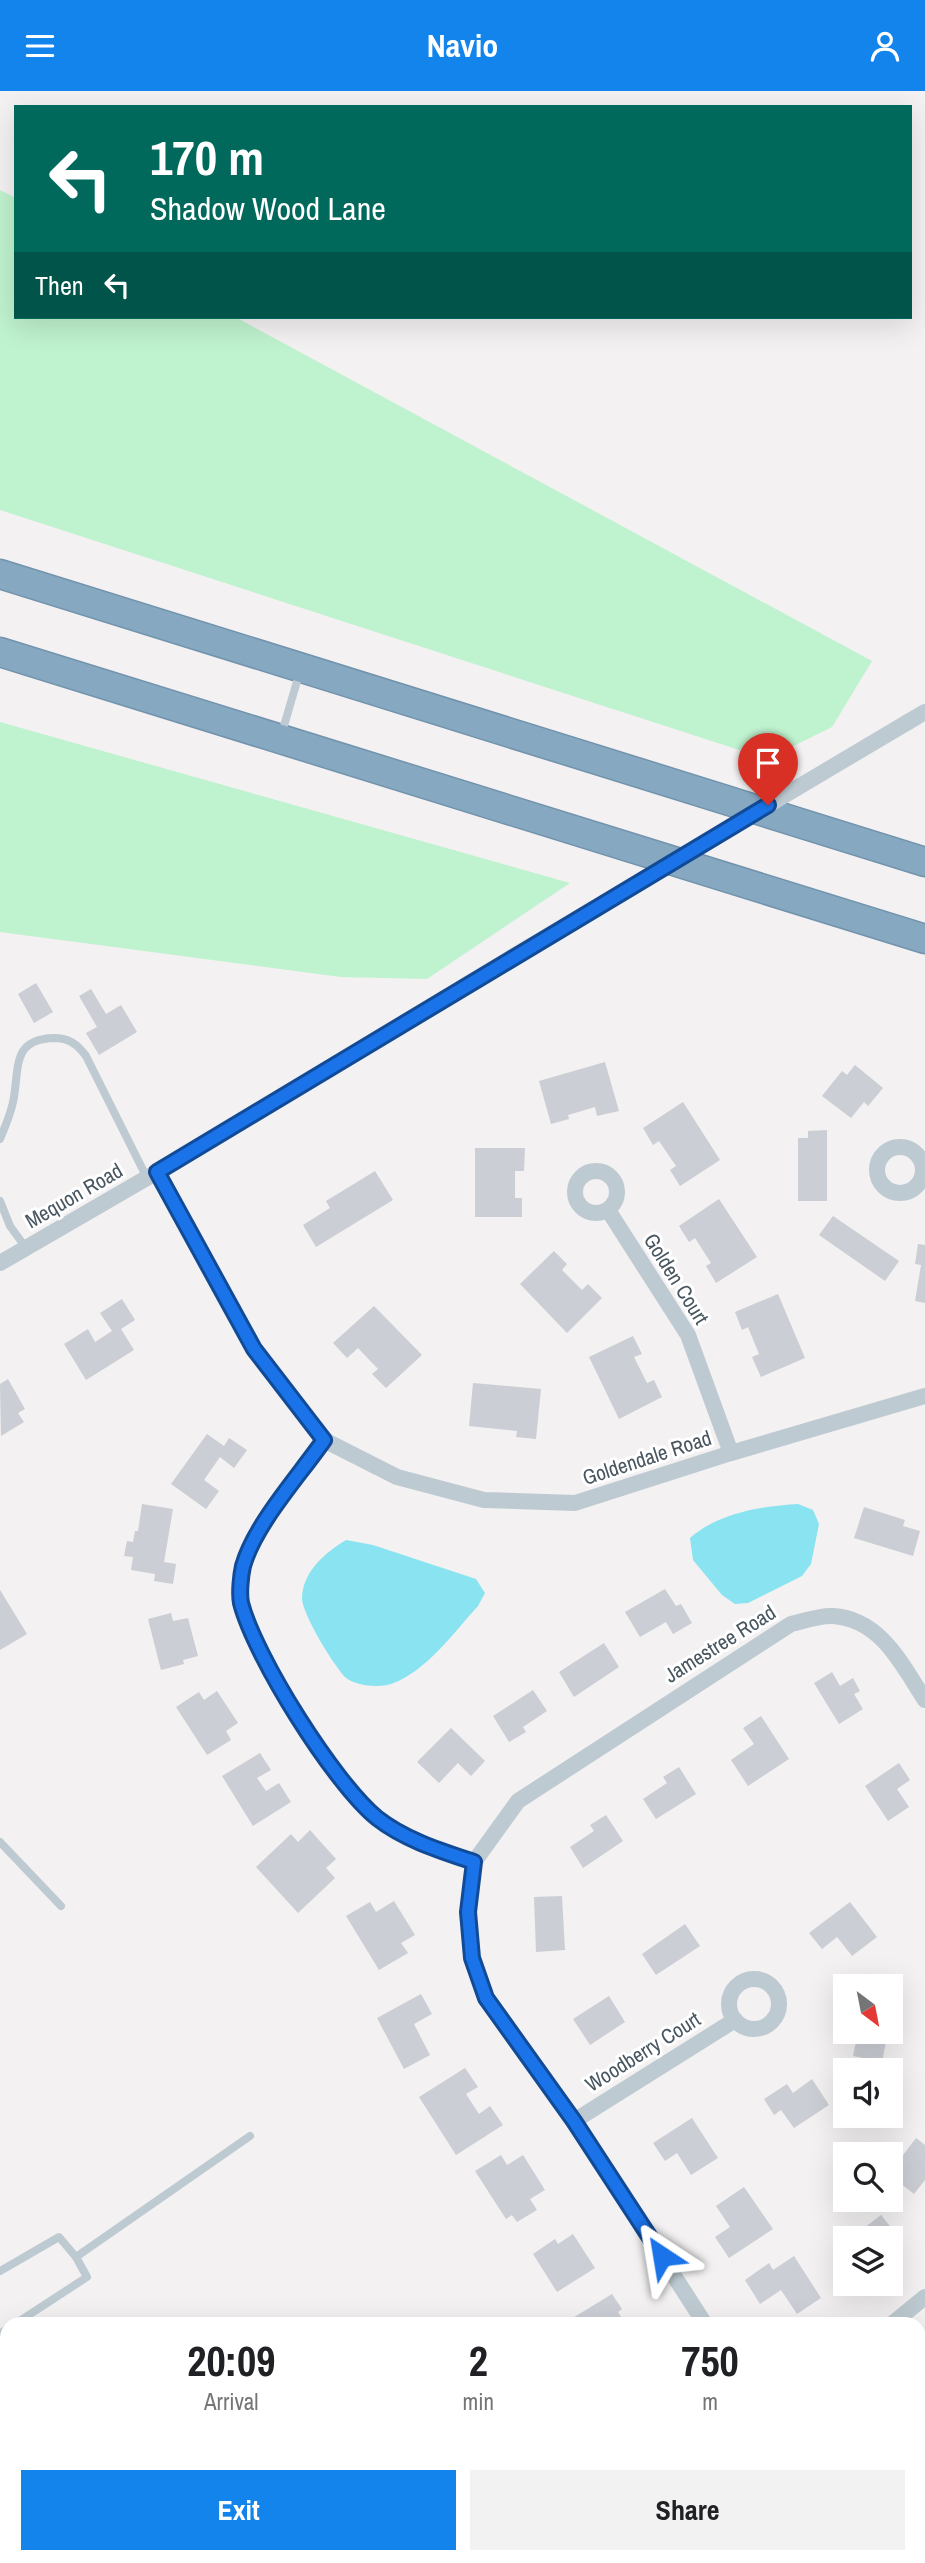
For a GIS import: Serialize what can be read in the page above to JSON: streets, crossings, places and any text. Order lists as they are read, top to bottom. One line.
{"streets":{"street":["Mequon Road","Golden Court","Goldendale Road","Jamestree Road","Woodberry Court"]},"crossings":[["Mequon Road","Goldendale Road"],["Golden Court","Goldendale Road"]],"north":"bottom right","page":{"header":"Navio","turn":["170 m","Shadow Wood Lane"],"then":"Then","eta":["20:09","Arrival","2","min","750","m"],"buttons":["Exit","Share"]}}
